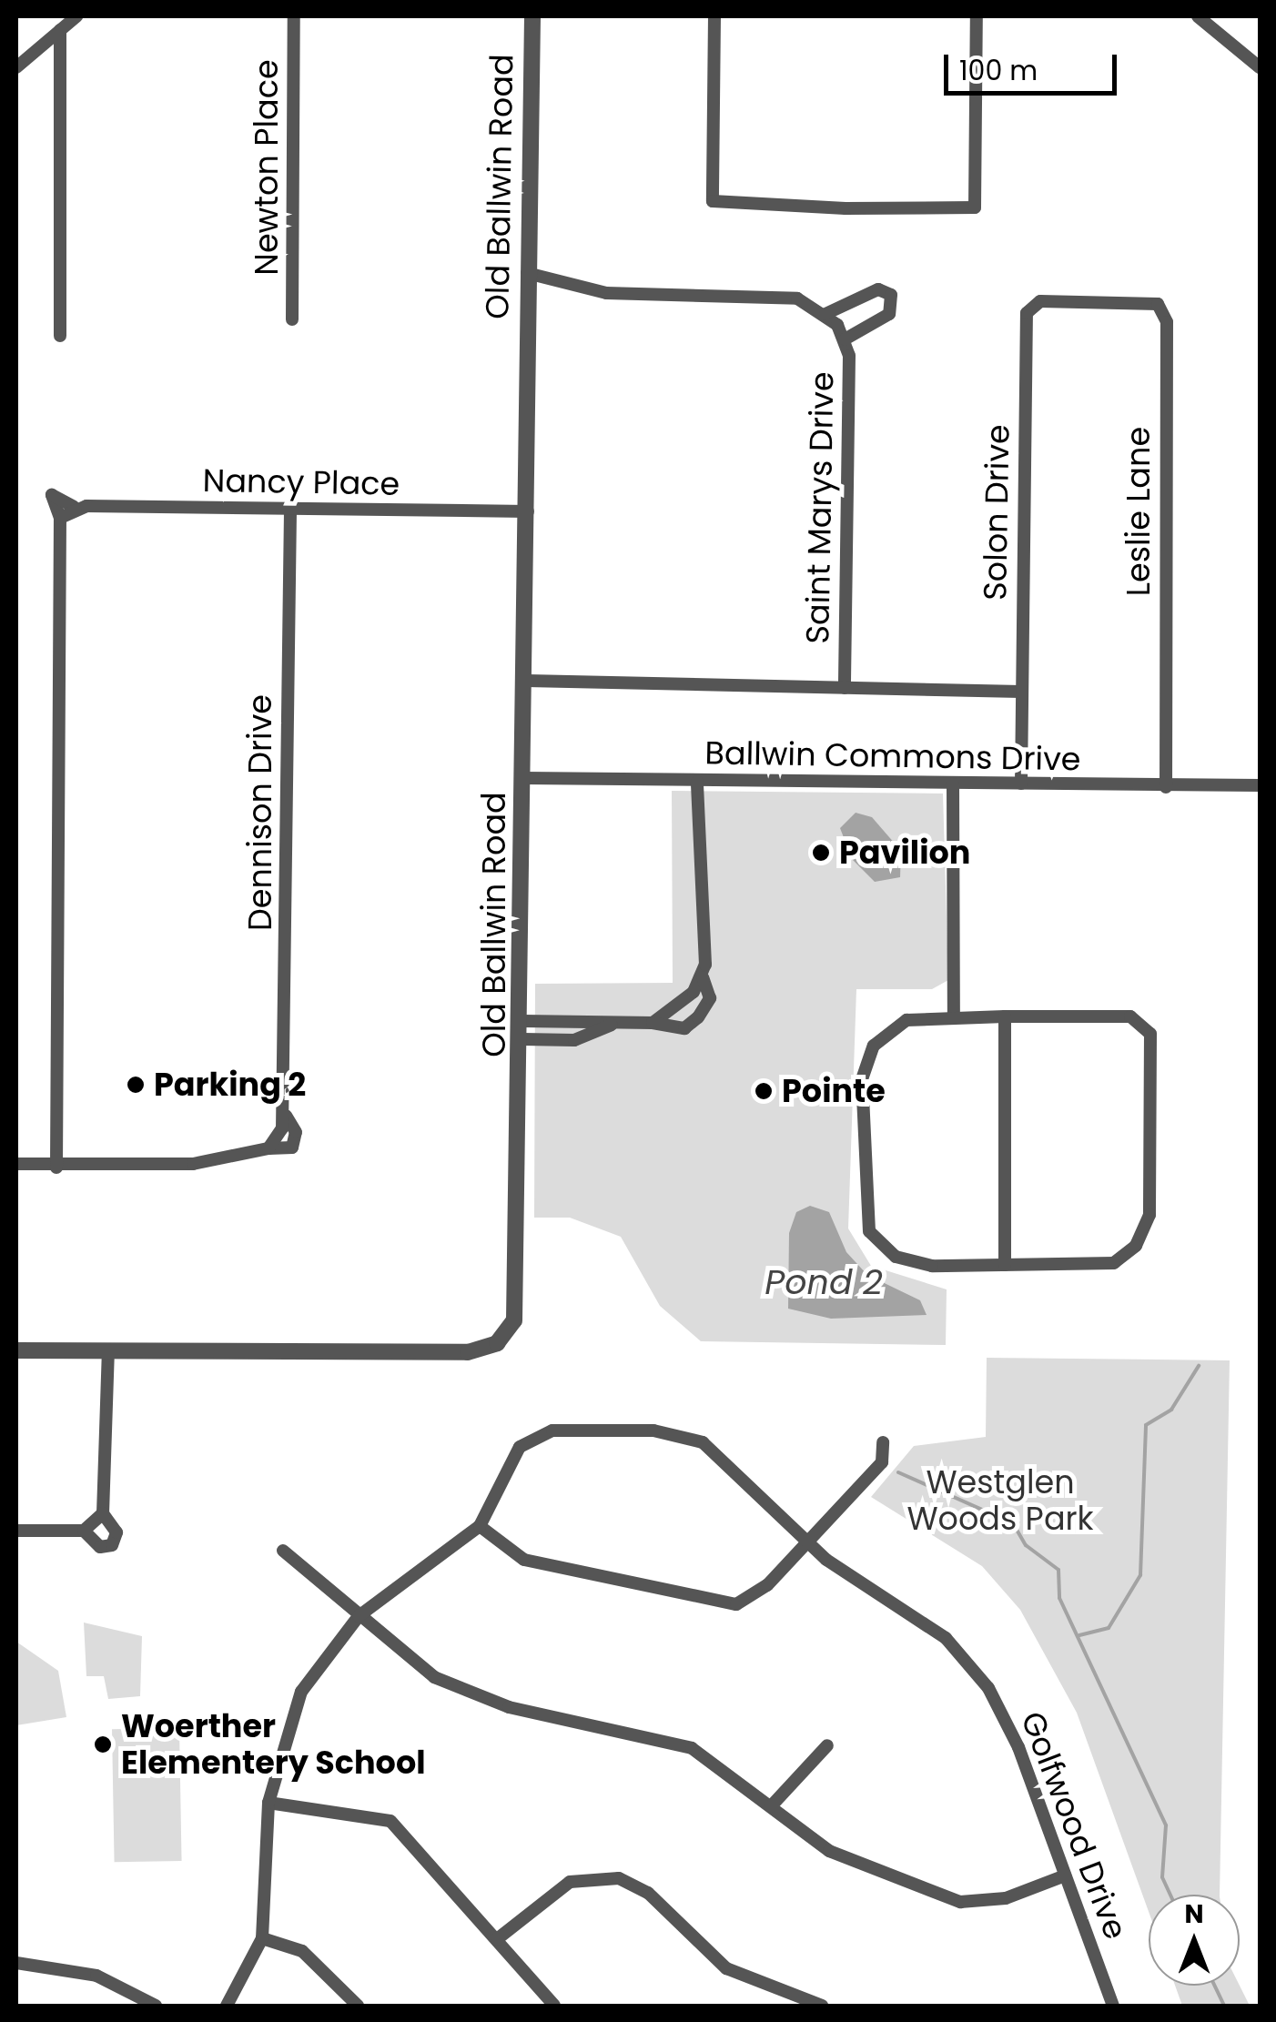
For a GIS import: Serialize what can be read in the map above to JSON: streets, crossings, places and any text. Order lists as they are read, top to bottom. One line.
{"streets":{"street":["Newton Place","Old Ballwin Road","Nancy Place","Saint Marys Drive","Leslie Lane","Solon Drive","Ballwin Commons Drive","Dennison Drive","Golfwood Drive"]},"crossings":[["Old Ballwin Road","Nancy Place"],["Old Ballwin Road","Ballwin Commons Drive"],["Nancy Place","Dennison Drive"],["Leslie Lane","Solon Drive"],["Leslie Lane","Ballwin Commons Drive"],["Solon Drive","Ballwin Commons Drive"]],"water":["Pond 2"],"parks":["Westglen Woods Park"],"places":["Pavilion","Parking 2","Pointe","Woerther Elementery School"],"scale_bar":"100 m","north":"top"}
